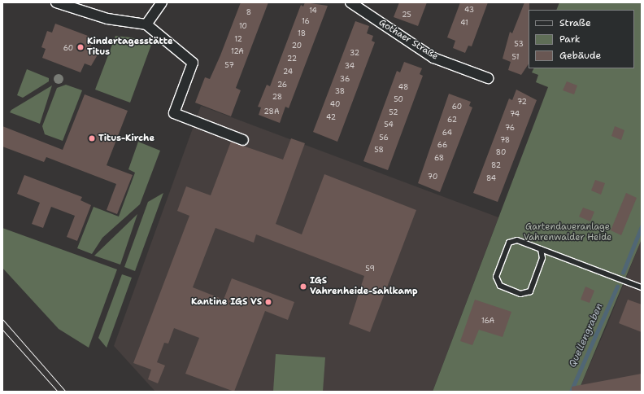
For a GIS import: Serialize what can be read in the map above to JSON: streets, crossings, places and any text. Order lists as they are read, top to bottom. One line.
{"streets":{"street":["Gothaer Straße"]},"water":["Quellengraben"],"parks":["Gartendaueranlage Vahrenwalder Heide"],"places":["Kindertagesstätte Titus","Titus-Kirche","IGS Vahrenheide-Sahlkamp","Kantine IGS VS"],"house_numbers":["43","14","8","25","16","41","10","18","12","53","20","60","12A","32","51","22","57","34","24","36","26","48","38","28","50","72","40","60","28A","52","74","42","62","54","76","64","56","78","66","58","80","68","82","70","84","59","16A"],"legend":["Straße","Park","Gebäude"]}
